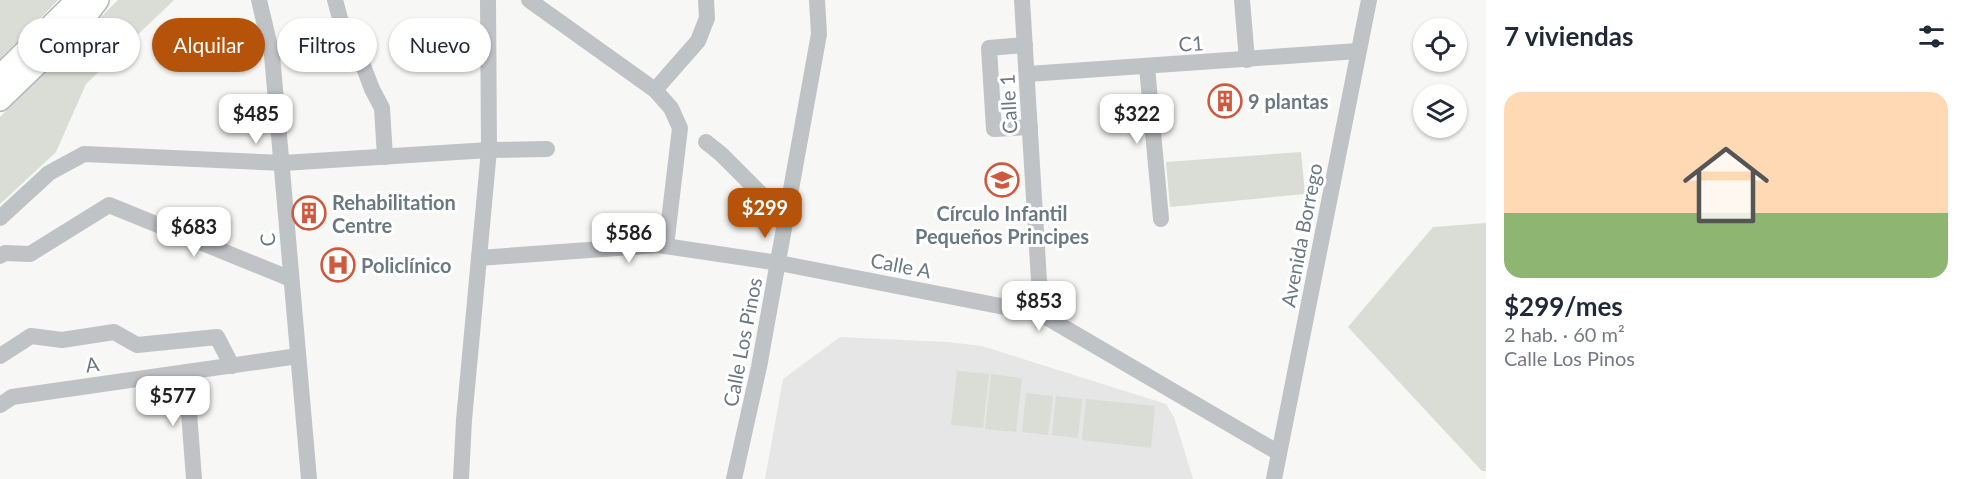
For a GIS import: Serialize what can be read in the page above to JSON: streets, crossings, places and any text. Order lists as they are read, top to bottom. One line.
{"streets":{"street":["C1","Calle 1","Avenida Borrego","C","Calle A","Calle Los Pinos","A"]},"crossings":[["C1","Calle 1"],["C1","Avenida Borrego"],["Calle 1","Calle A"],["Avenida Borrego","Calle A"],["C","A"],["Calle A","Calle Los Pinos"]],"places":{"building":["9 plantas","Rehabilitation Centre"],"school or university":["Círculo Infantil Pequeños Principes"],"hospital":["Policlínico"]},"page":{"heading":"7 viviendas","chip":["Comprar","Alquilar","Filtros","Nuevo"],"list":[{"name":"$299/mes","note":"2 hab. · 60 m² · Calle Los Pinos"}],"price":["$485","$322","$299","$683","$586","$853","$577"]}}
